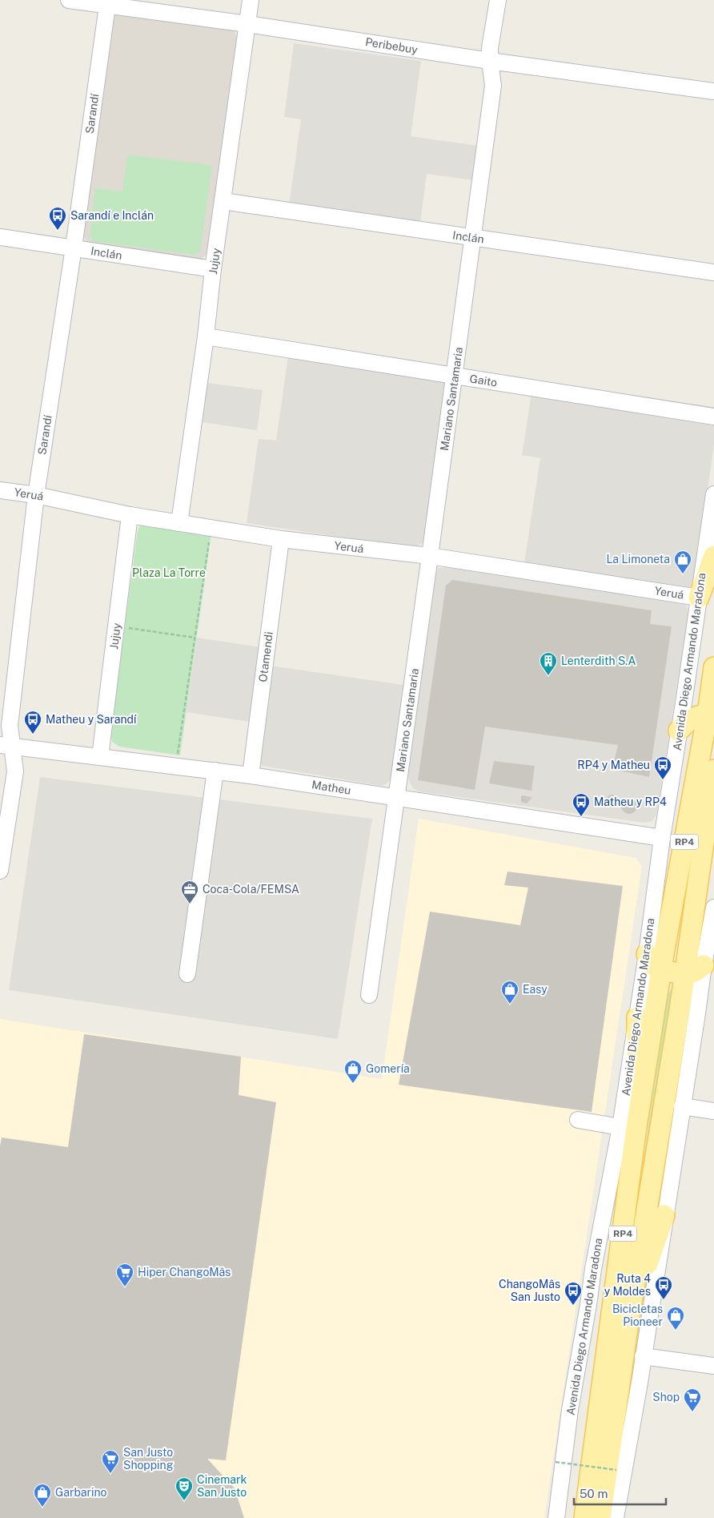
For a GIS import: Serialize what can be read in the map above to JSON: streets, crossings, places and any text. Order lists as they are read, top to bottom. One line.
{"streets":{"main road":["Avenida Diego Armando Maradona","RP4"],"street":["Peribebuy","Sarandí","Inclán","Jujuy","Gaito","Mariano Santamaria","Yeruá","Otamendi","Matheu"]},"crossings":[["Peribebuy","Sarandí"],["Peribebuy","Jujuy"],["Peribebuy","Mariano Santamaria"],["Sarandí","Inclán"],["Sarandí","Yeruá"],["Sarandí","Matheu"],["Inclán","Jujuy"],["Inclán","Mariano Santamaria"],["Jujuy","Gaito"],["Jujuy","Yeruá"],["Jujuy","Matheu"],["Gaito","Mariano Santamaria"],["Mariano Santamaria","Yeruá"],["Mariano Santamaria","Matheu"],["Yeruá","Otamendi"],["Yeruá","Avenida Diego Armando Maradona"],["Otamendi","Matheu"],["Avenida Diego Armando Maradona","Matheu"]],"parks":["Plaza La Torre"],"places":{"bus stop":["Sarandí e Inclán","Matheu y Sarandí","RP4 y Matheu","Matheu y RP4","Ruta 4 y Moldes","ChangoMâs San Justo"],"shop":["La Limoneta","Easy","Gomería","Bicicletas Pioneer","Garbarino"],"building":["Lenterdith S.A"],"office":["Coca-Cola/FEMSA"],"supermarket":["Hiper ChangoMâs","Shop","San Justo Shopping"],"theatre":["Cinemark San Justo"]},"scale_bar":"50 m"}
